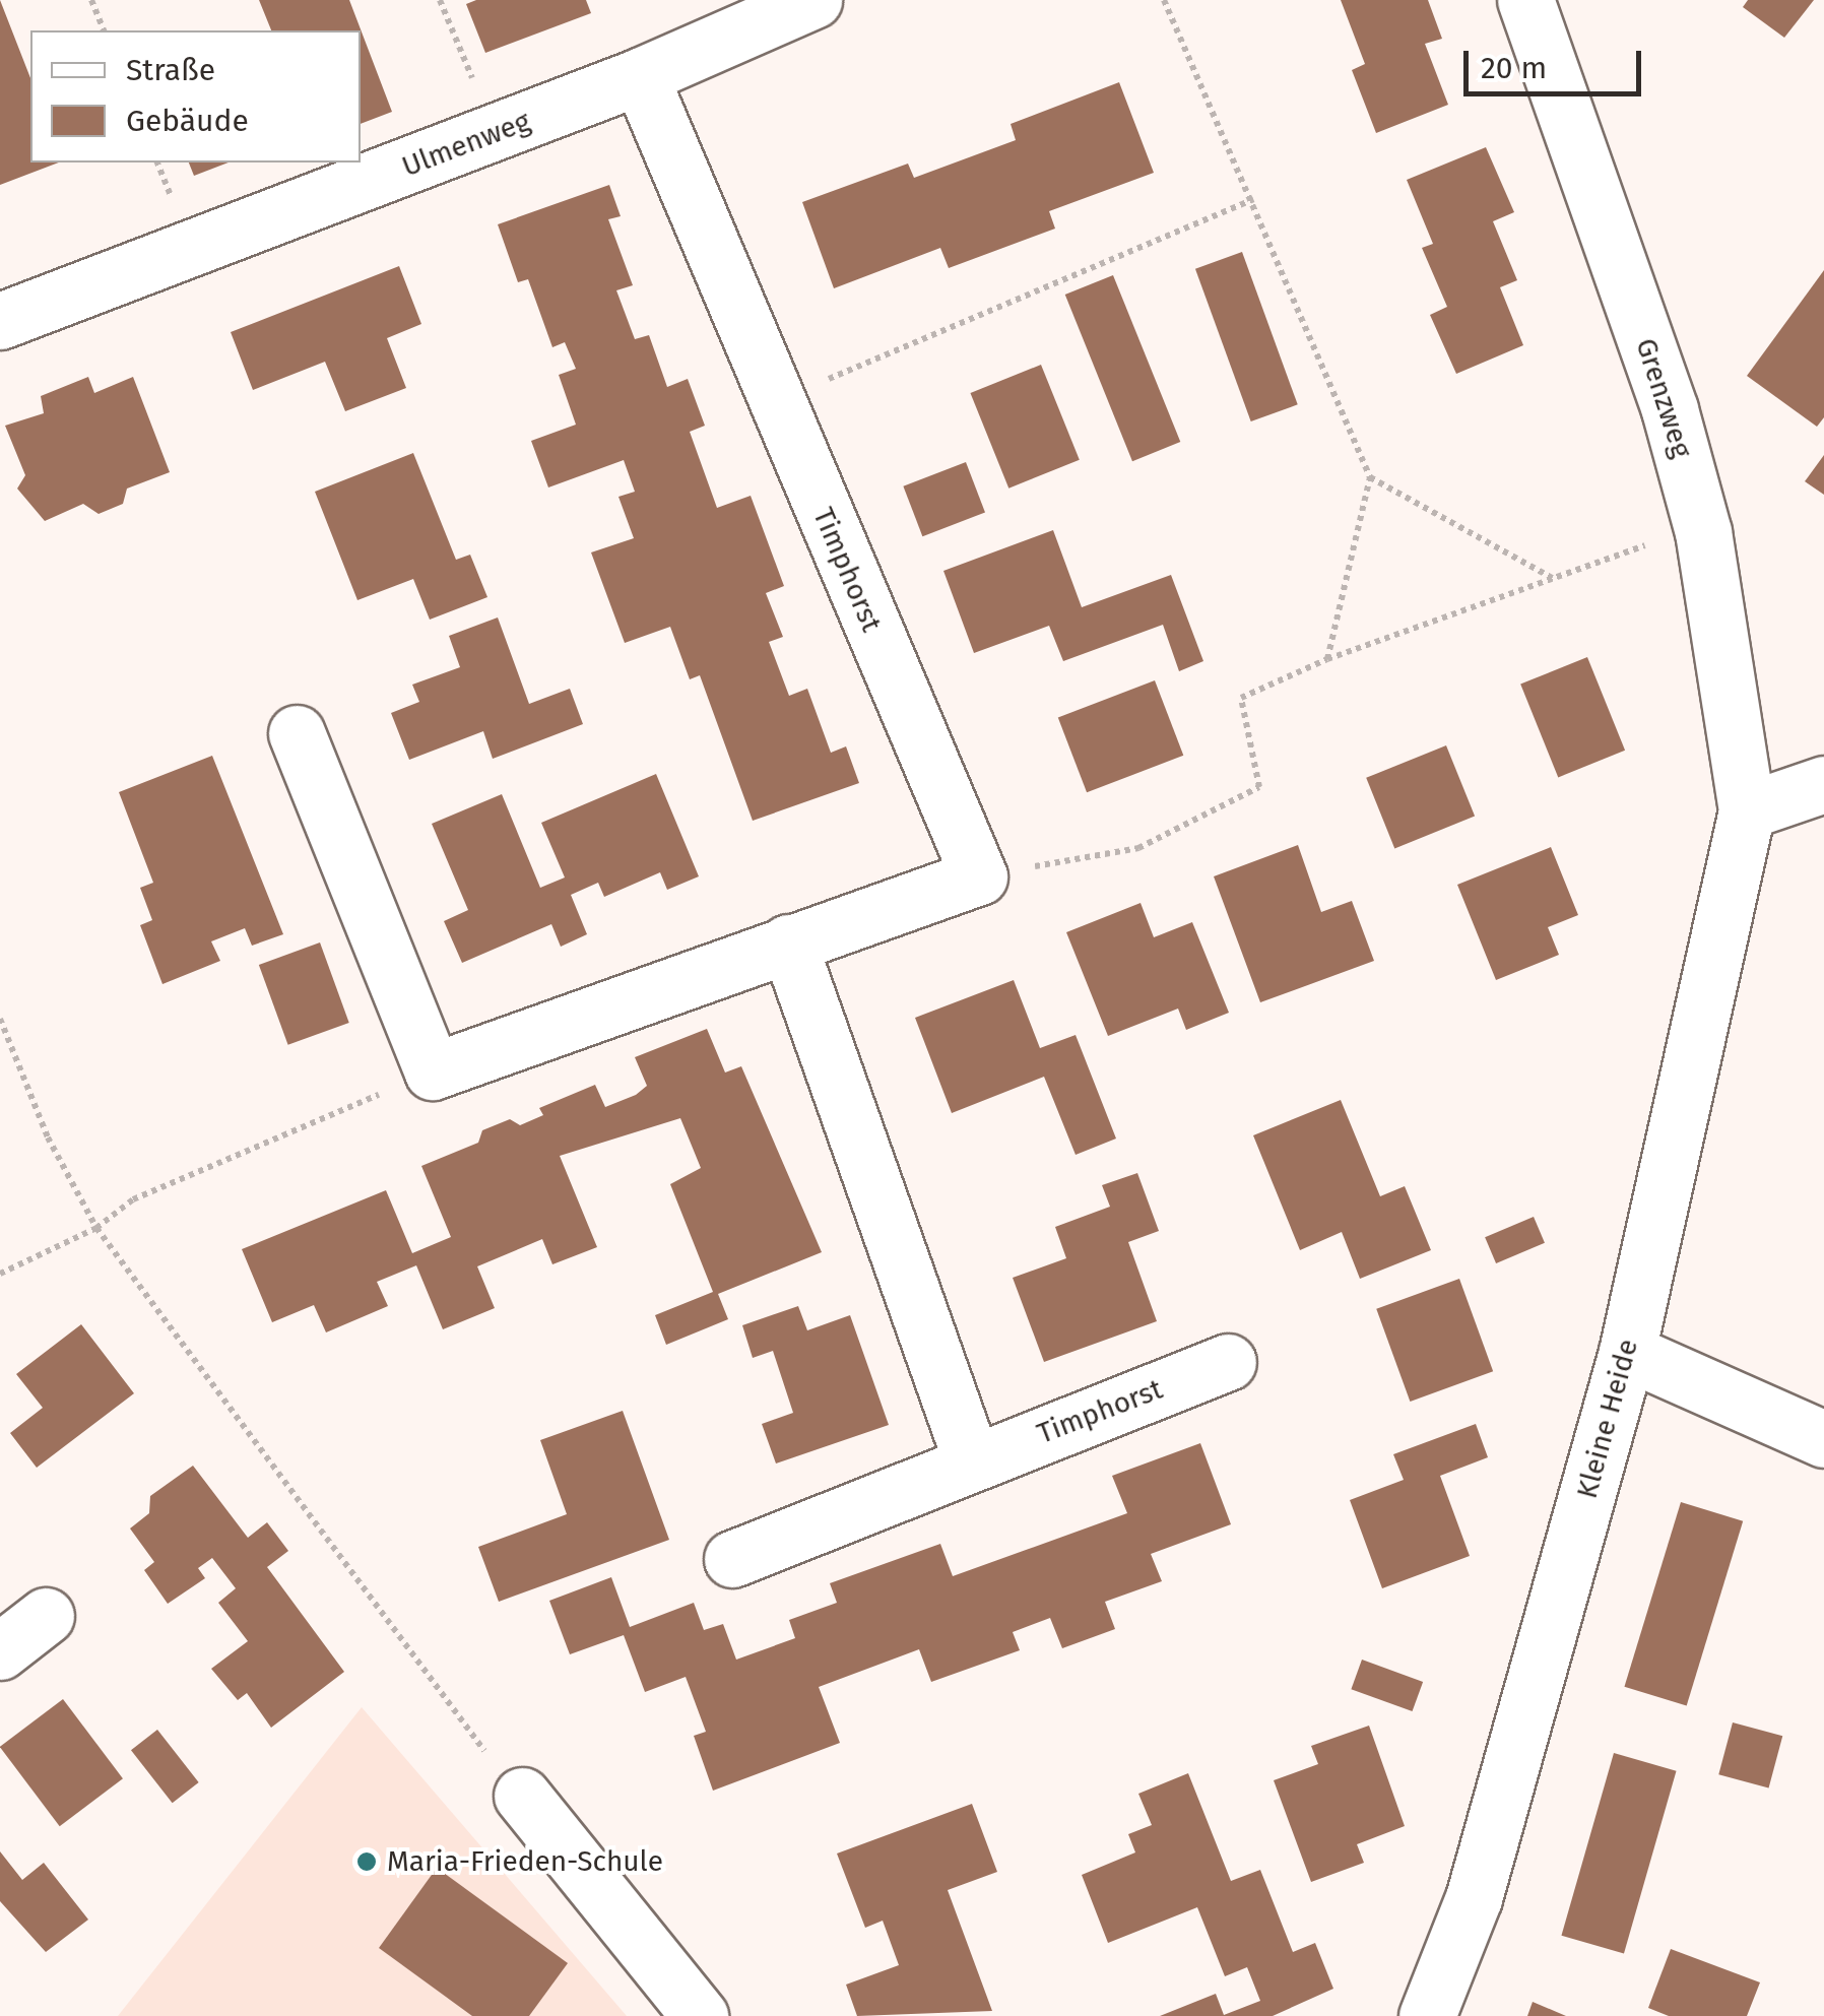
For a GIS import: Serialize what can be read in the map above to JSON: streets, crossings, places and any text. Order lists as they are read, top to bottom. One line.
{"streets":{"street":["Ulmenweg","Grenzweg","Timphorst","Kleine Heide"]},"crossings":[["Ulmenweg","Timphorst"],["Grenzweg","Kleine Heide"]],"places":["Maria-Frieden-Schule"],"legend":["Straße","Gebäude"],"scale_bar":"20 m"}
